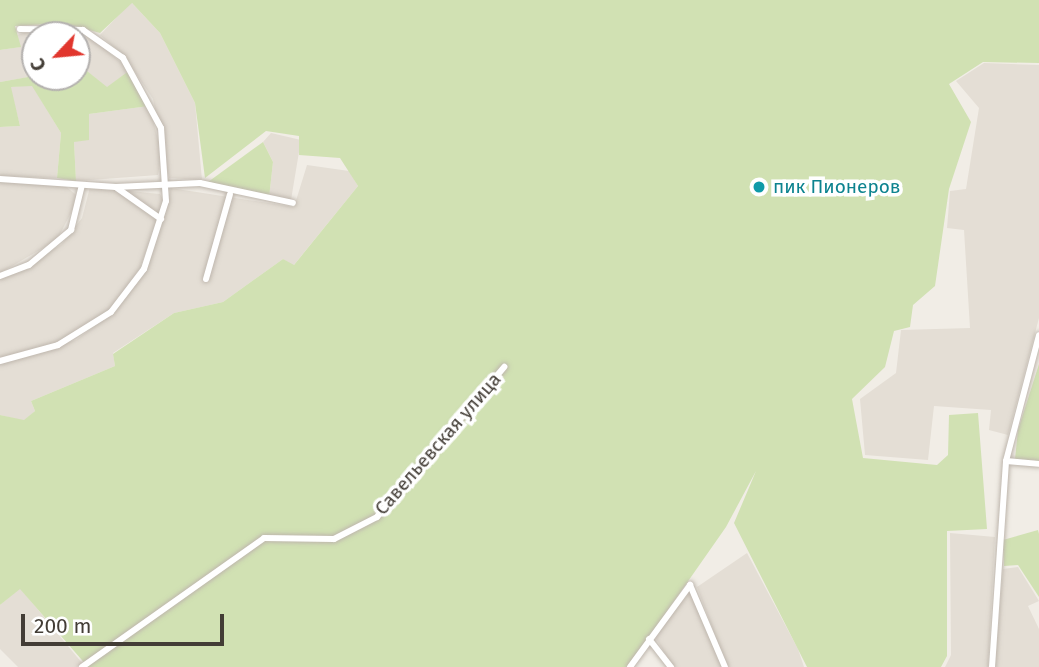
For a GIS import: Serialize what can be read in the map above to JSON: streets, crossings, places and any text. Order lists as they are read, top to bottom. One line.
{"streets":{"street":["Савельевская улица"]},"places":["пик Пионеров"],"scale_bar":"200 m","north":"bottom left"}
